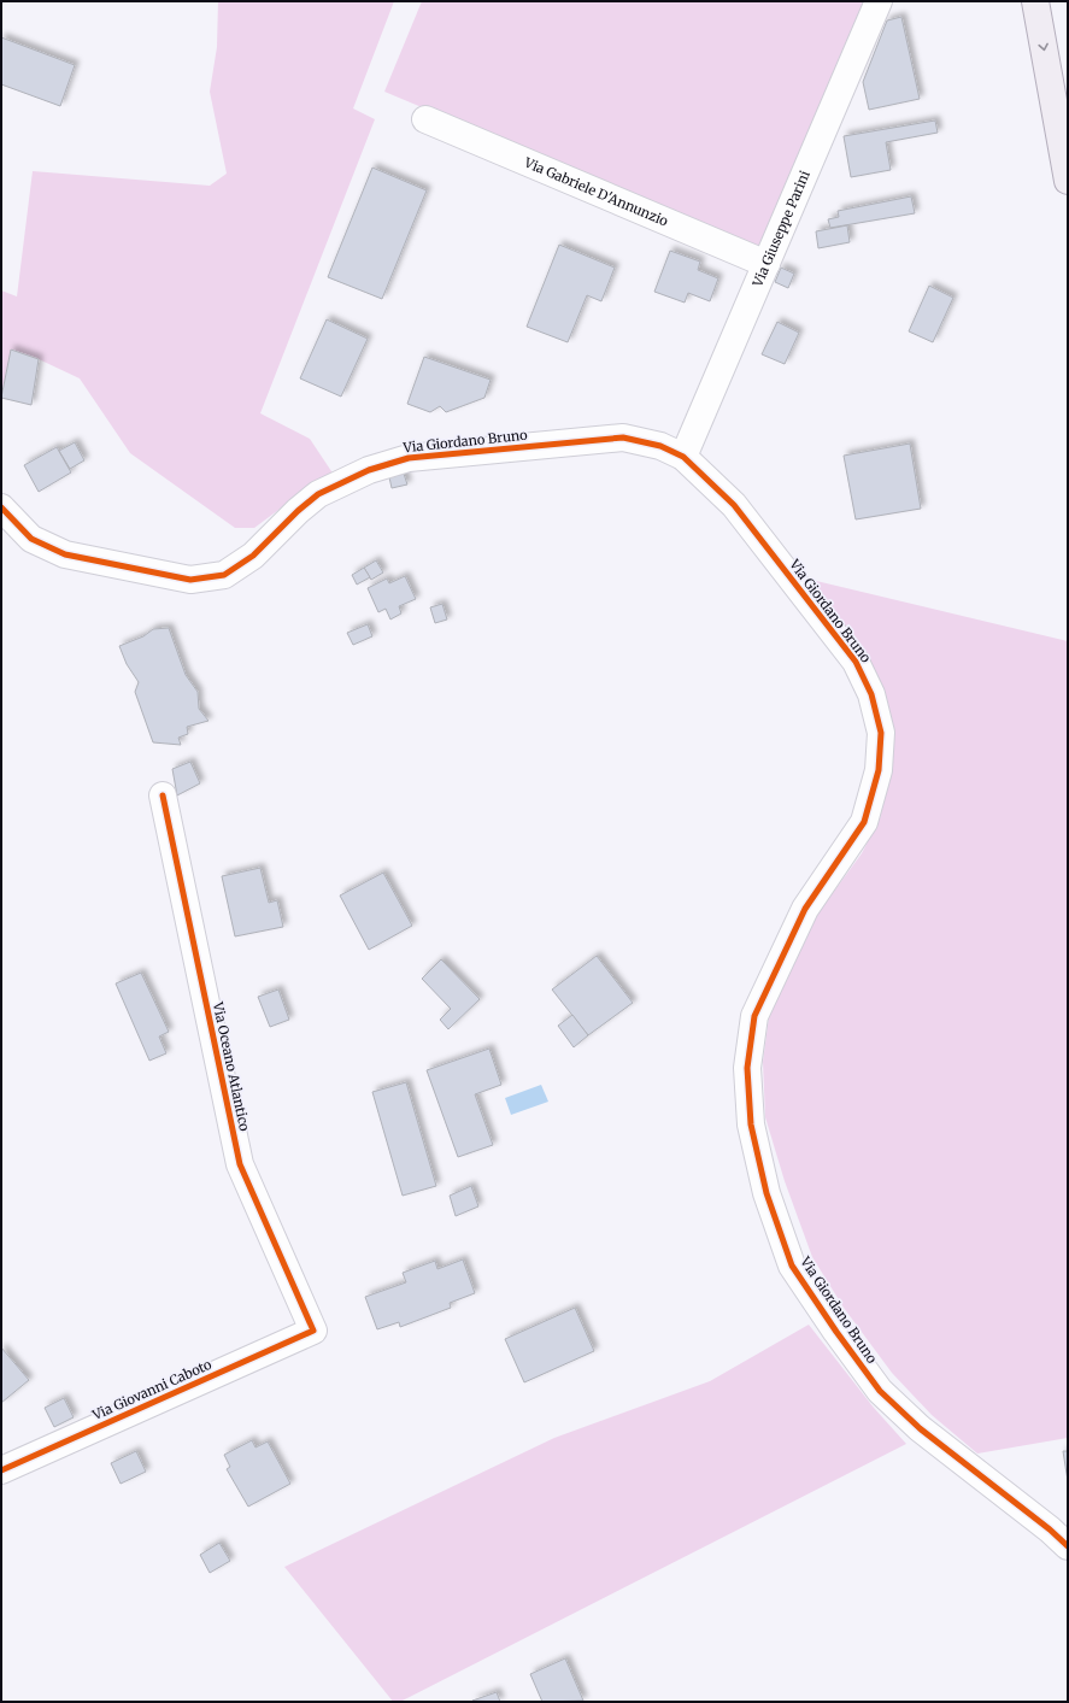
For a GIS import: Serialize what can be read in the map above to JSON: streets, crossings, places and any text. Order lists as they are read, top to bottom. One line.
{"streets":{"street":["Via Gabriele D'Annunzio","Via Giuseppe Parini","Via Giordano Bruno","Via Oceano Atlantico","Via Giovanni Caboto"]},"crossings":[["Via Gabriele D'Annunzio","Via Giuseppe Parini"],["Via Giuseppe Parini","Via Giordano Bruno"],["Via Oceano Atlantico","Via Giovanni Caboto"]]}
